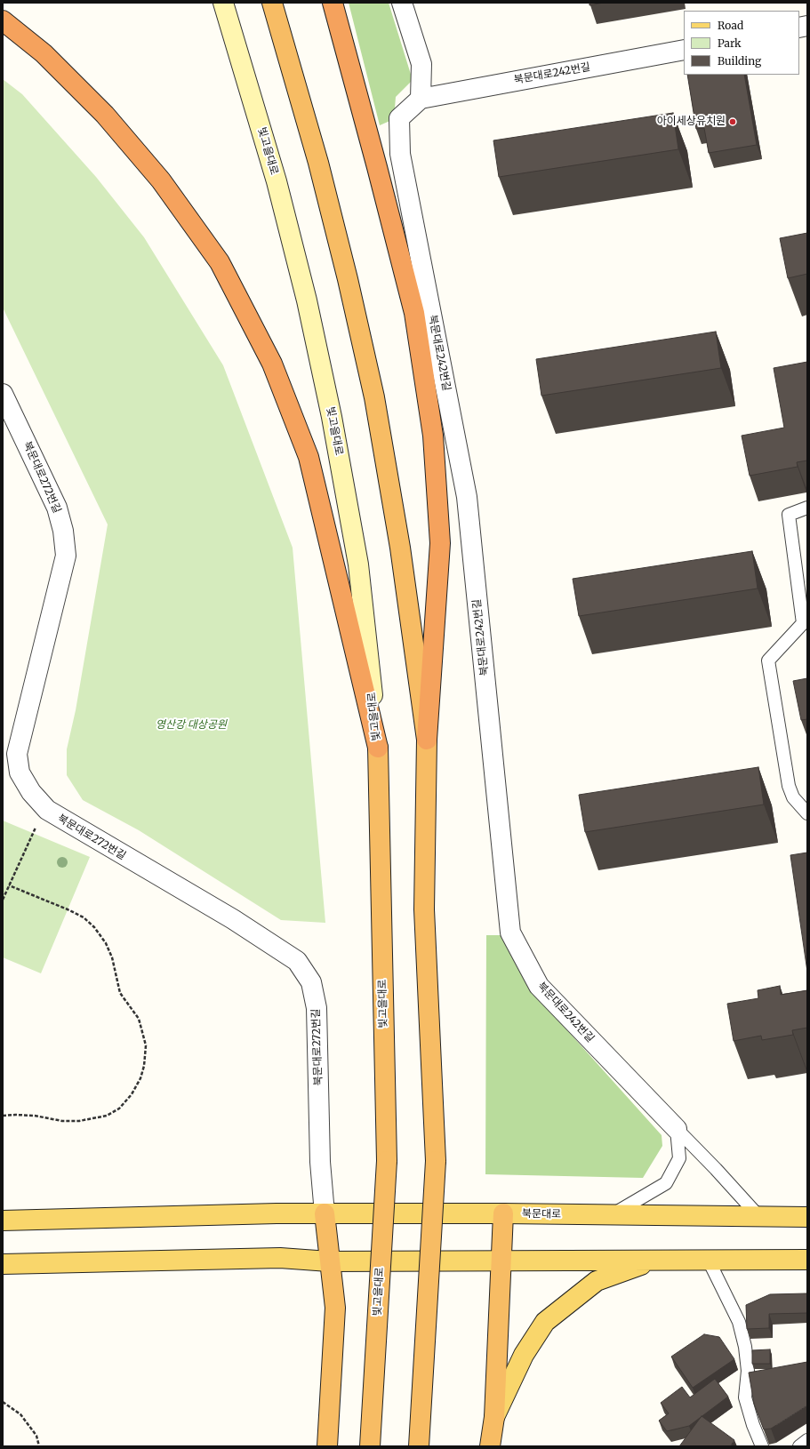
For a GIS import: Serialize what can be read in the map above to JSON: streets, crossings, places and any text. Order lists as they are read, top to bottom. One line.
{"streets":{"highway":["빛고을대로"],"main road":["북문대로"],"street":["북문대로242번길","북문대로272번길"]},"crossings":[["북문대로242번길","북문대로"],["북문대로272번길","북문대로"]],"parks":["영산강 대상공원"],"places":["아이세상유치원"],"legend":["Road","Park","Building"]}
